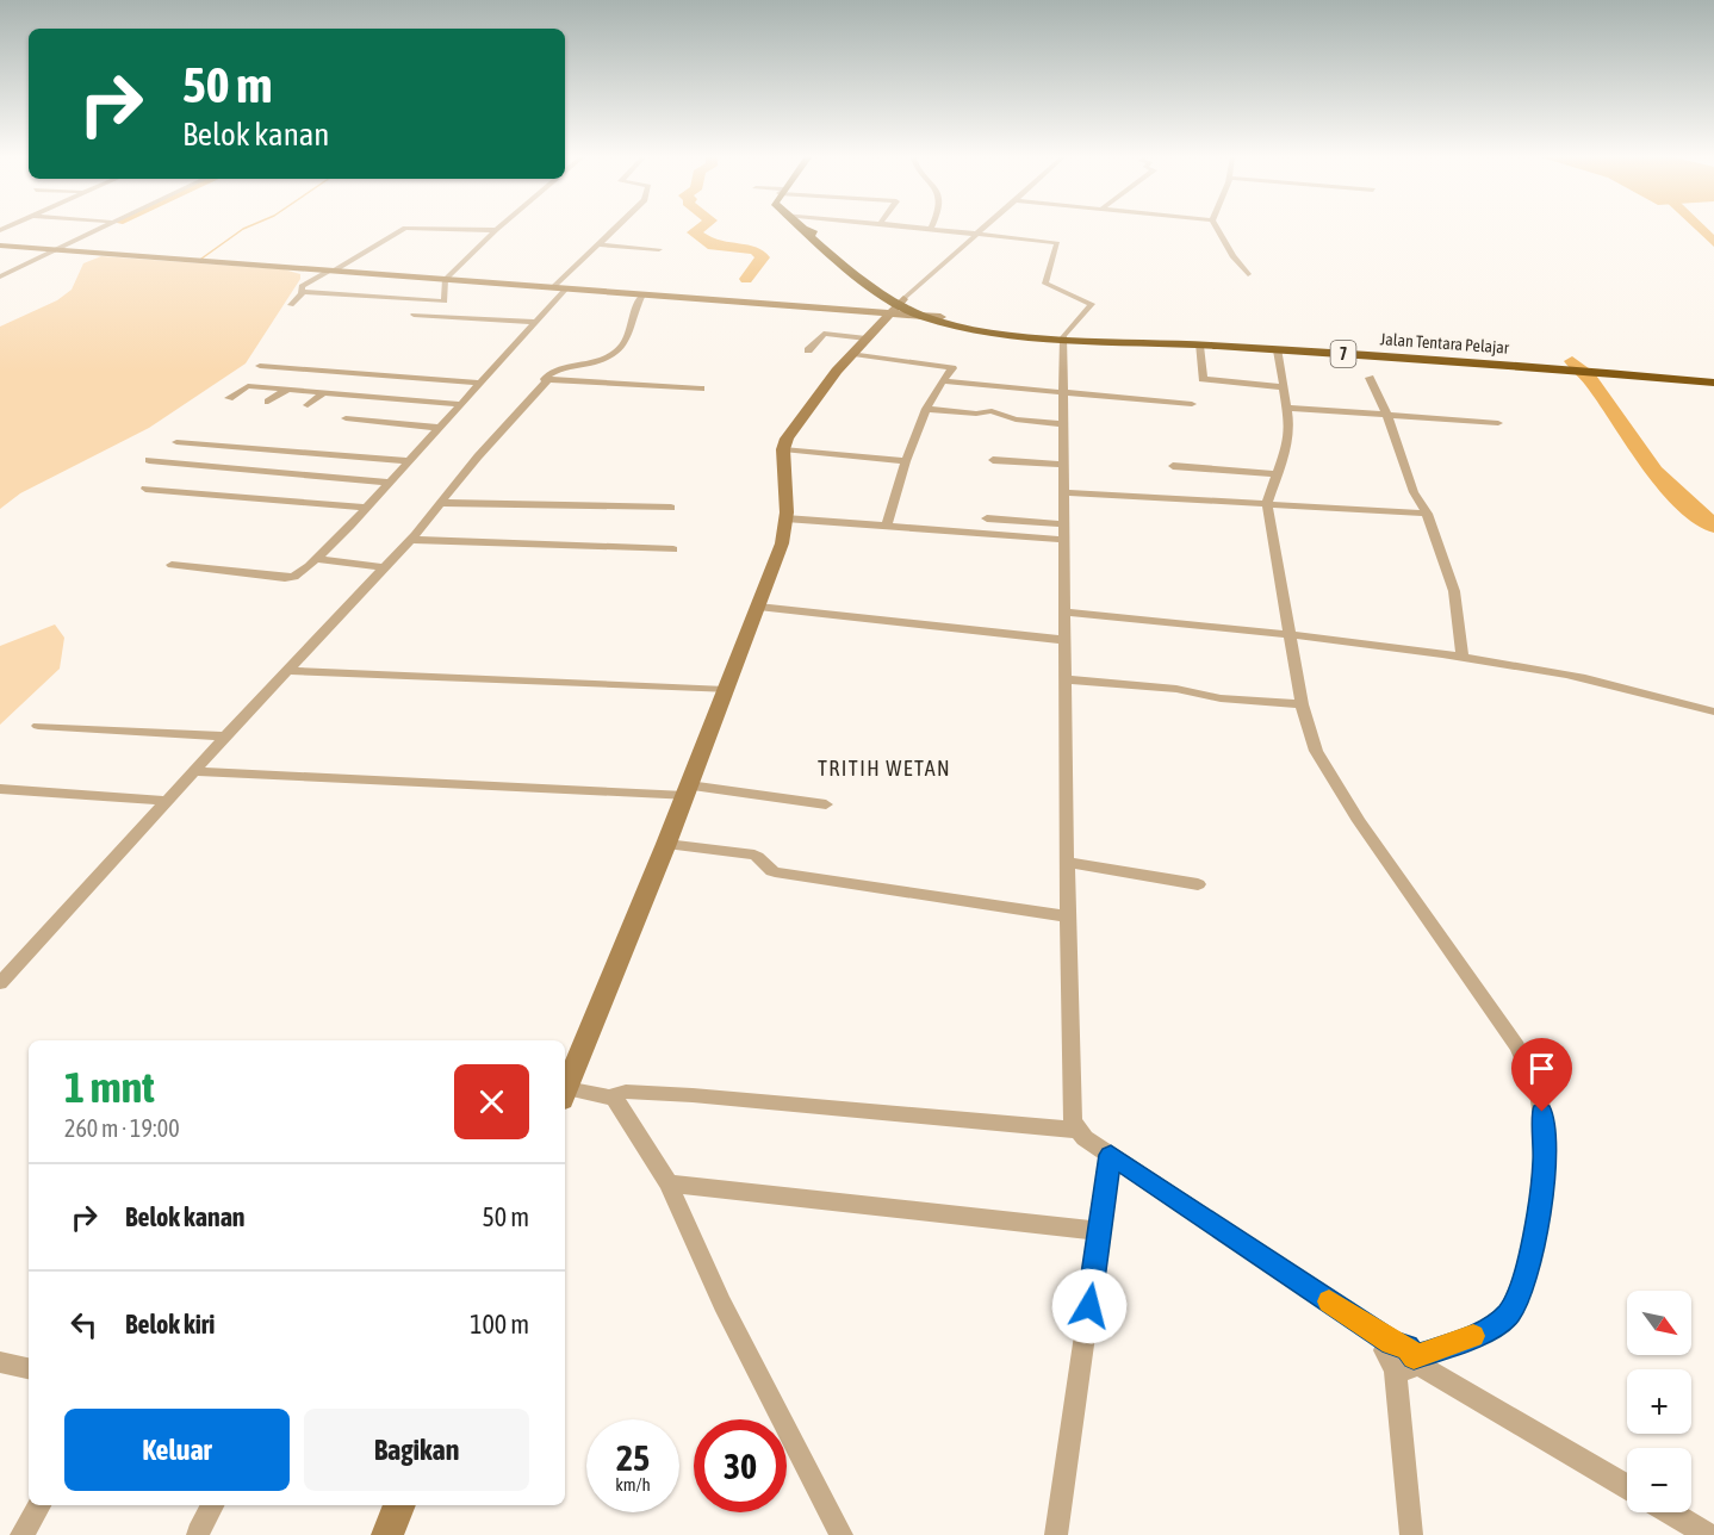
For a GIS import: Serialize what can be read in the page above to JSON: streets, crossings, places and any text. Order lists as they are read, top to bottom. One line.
{"streets":{"highway":["Jalan Tentara Pelajar","7"]},"districts":["TRITIH WETAN"],"north":"bottom right","page":{"turn":["50 m","Belok kanan"],"heading":["1 mnt","260 m · 19:00"],"list":[{"name":"Belok kanan","value":"50 m"},{"name":"Belok kiri","value":"100 m"}],"map_buttons":["+","−"],"buttons":["Keluar","Bagikan"],"speed":"25 km/h","limit":"30"}}
